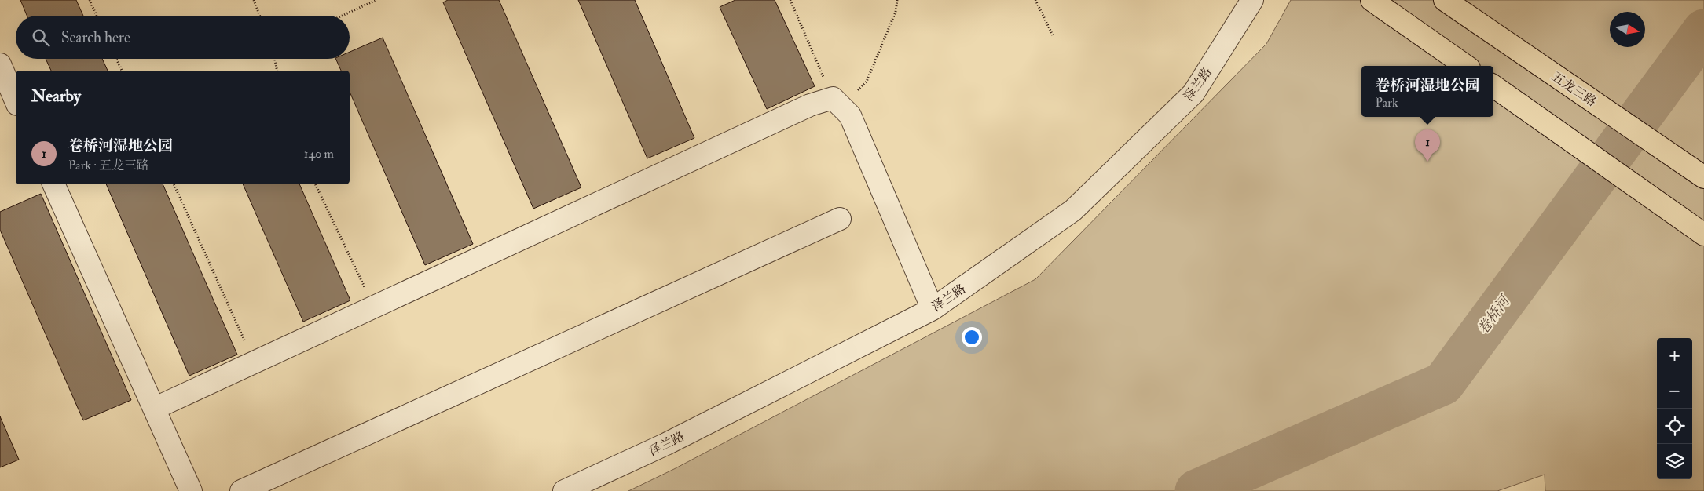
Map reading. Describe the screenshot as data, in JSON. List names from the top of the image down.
{
  "streets": {
    "main road": ["五龙三路"],
    "street": ["泽兰路"]
  },
  "water": ["卷桥河"],
  "north": "right",
  "page": {
    "search": "Search here",
    "popup": ["卷桥河湿地公园", "Park"],
    "heading": "Nearby",
    "list": [
      {
        "mark": "1",
        "name": "卷桥河湿地公园",
        "note": "Park · 五龙三路",
        "value": "140 m"
      }
    ],
    "pins": "1",
    "map_buttons": ["+", "−"]
  }
}
